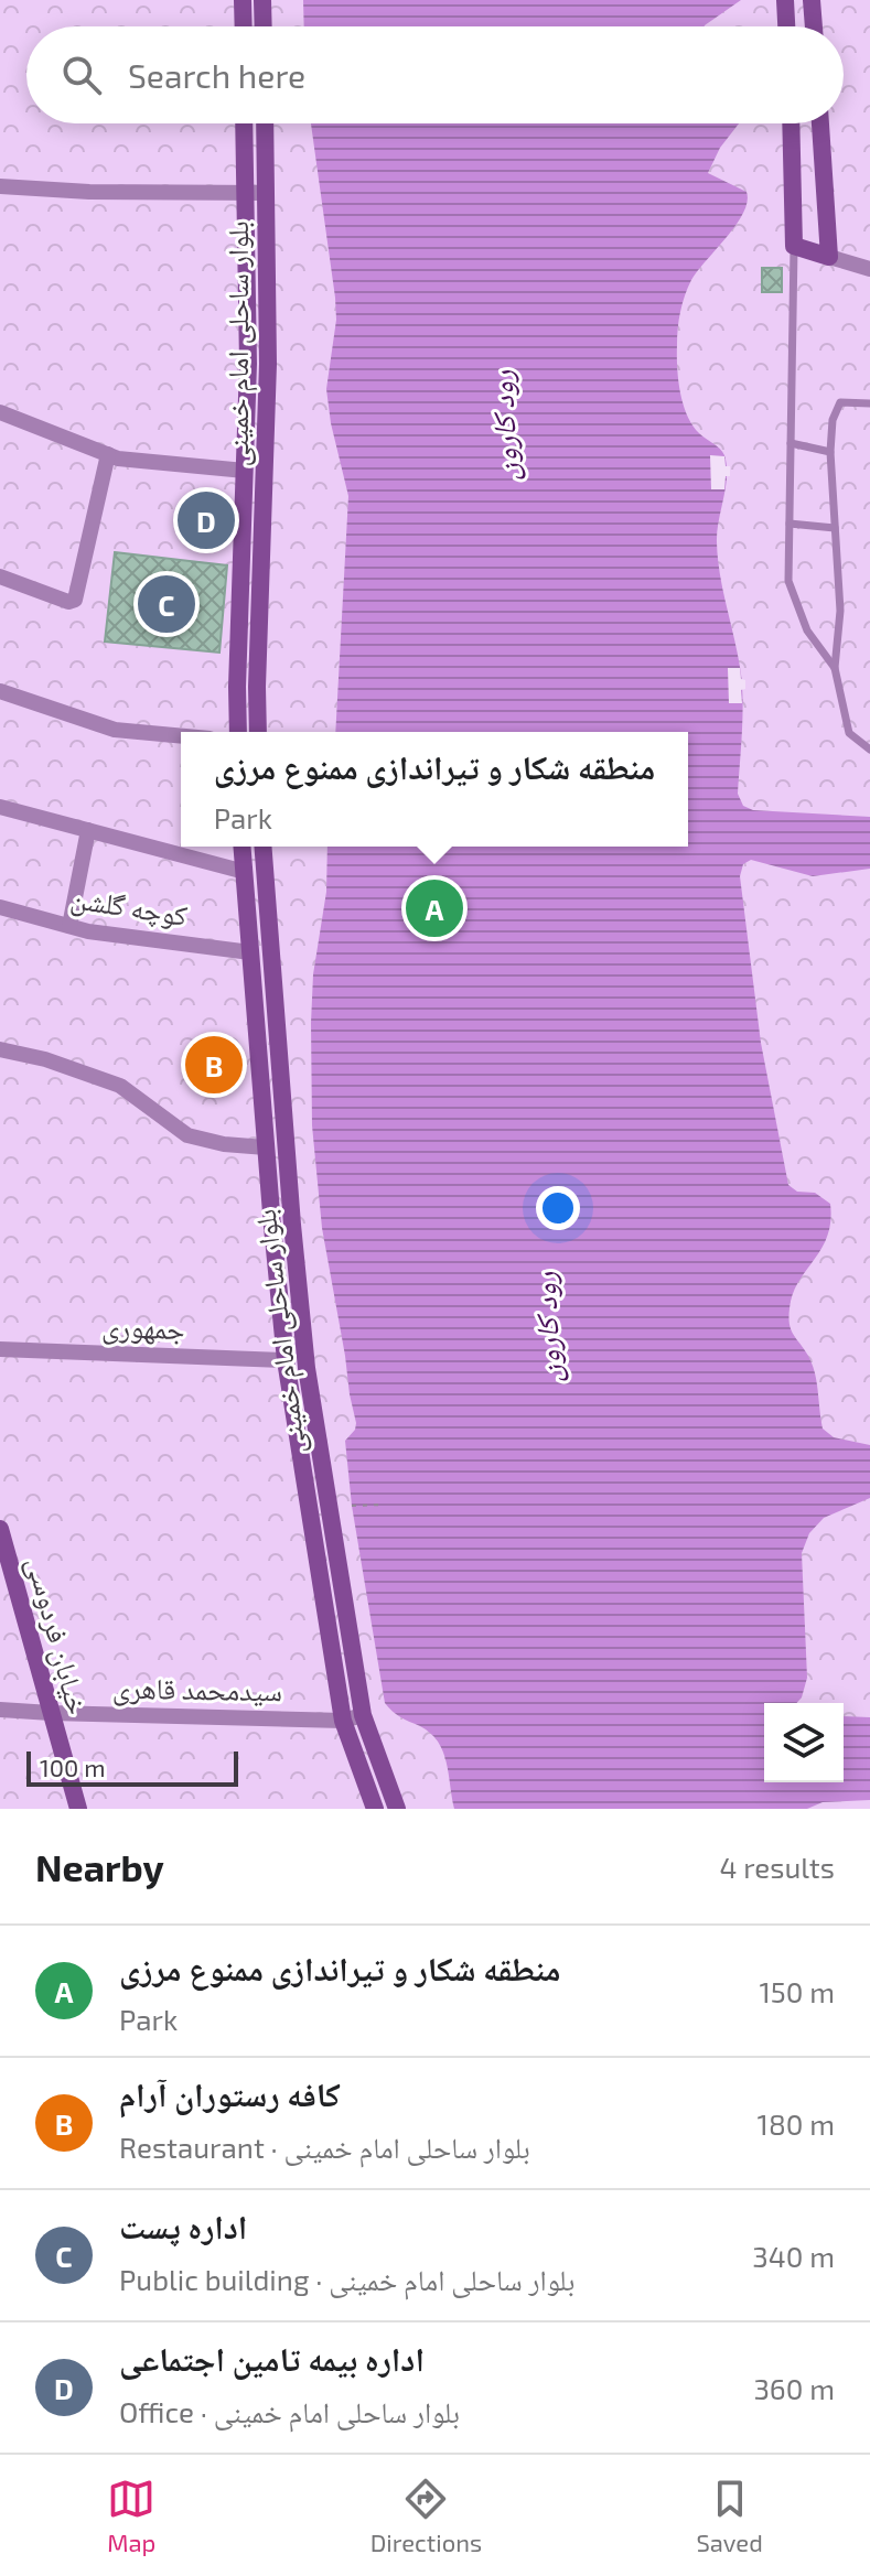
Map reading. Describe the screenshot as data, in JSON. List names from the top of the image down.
{
  "streets": {
    "main road": ["بلوار ساحلی امام خمینی", "خیابان فردوسی"],
    "street": ["کوچه گلشن", "جمهوری", "سیدمحمد قاهری"]
  },
  "crossings": [
    ["بلوار ساحلی امام خمینی", "کوچه گلشن"],
    ["بلوار ساحلی امام خمینی", "جمهوری"],
    ["بلوار ساحلی امام خمینی", "سیدمحمد قاهری"],
    ["خیابان فردوسی", "سیدمحمد قاهری"]
  ],
  "water": ["رود کارون"],
  "scale_bar": "100 m",
  "page": {
    "search": "Search here",
    "pins": [
      "D",
      "C",
      "A",
      "B"
    ],
    "popup": ["منطقه شکار و تیراندازی ممنوع مرزی", "Park"],
    "scale": "100 m",
    "heading": ["Nearby", "4 results"],
    "list": [
      {
        "mark": "A",
        "name": "منطقه شکار و تیراندازی ممنوع مرزی",
        "note": "Park",
        "value": "150 m"
      },
      {
        "mark": "B",
        "name": "کافه رستوران آرام",
        "note": "Restaurant · بلوار ساحلی امام خمینی",
        "value": "180 m"
      },
      {
        "mark": "C",
        "name": "اداره پست",
        "note": "Public building · بلوار ساحلی امام خمینی",
        "value": "340 m"
      },
      {
        "mark": "D",
        "name": "اداره بیمه تامین اجتماعی",
        "note": "Office · بلوار ساحلی امام خمینی",
        "value": "360 m"
      }
    ],
    "nav": ["Map", "Directions", "Saved"]
  }
}
